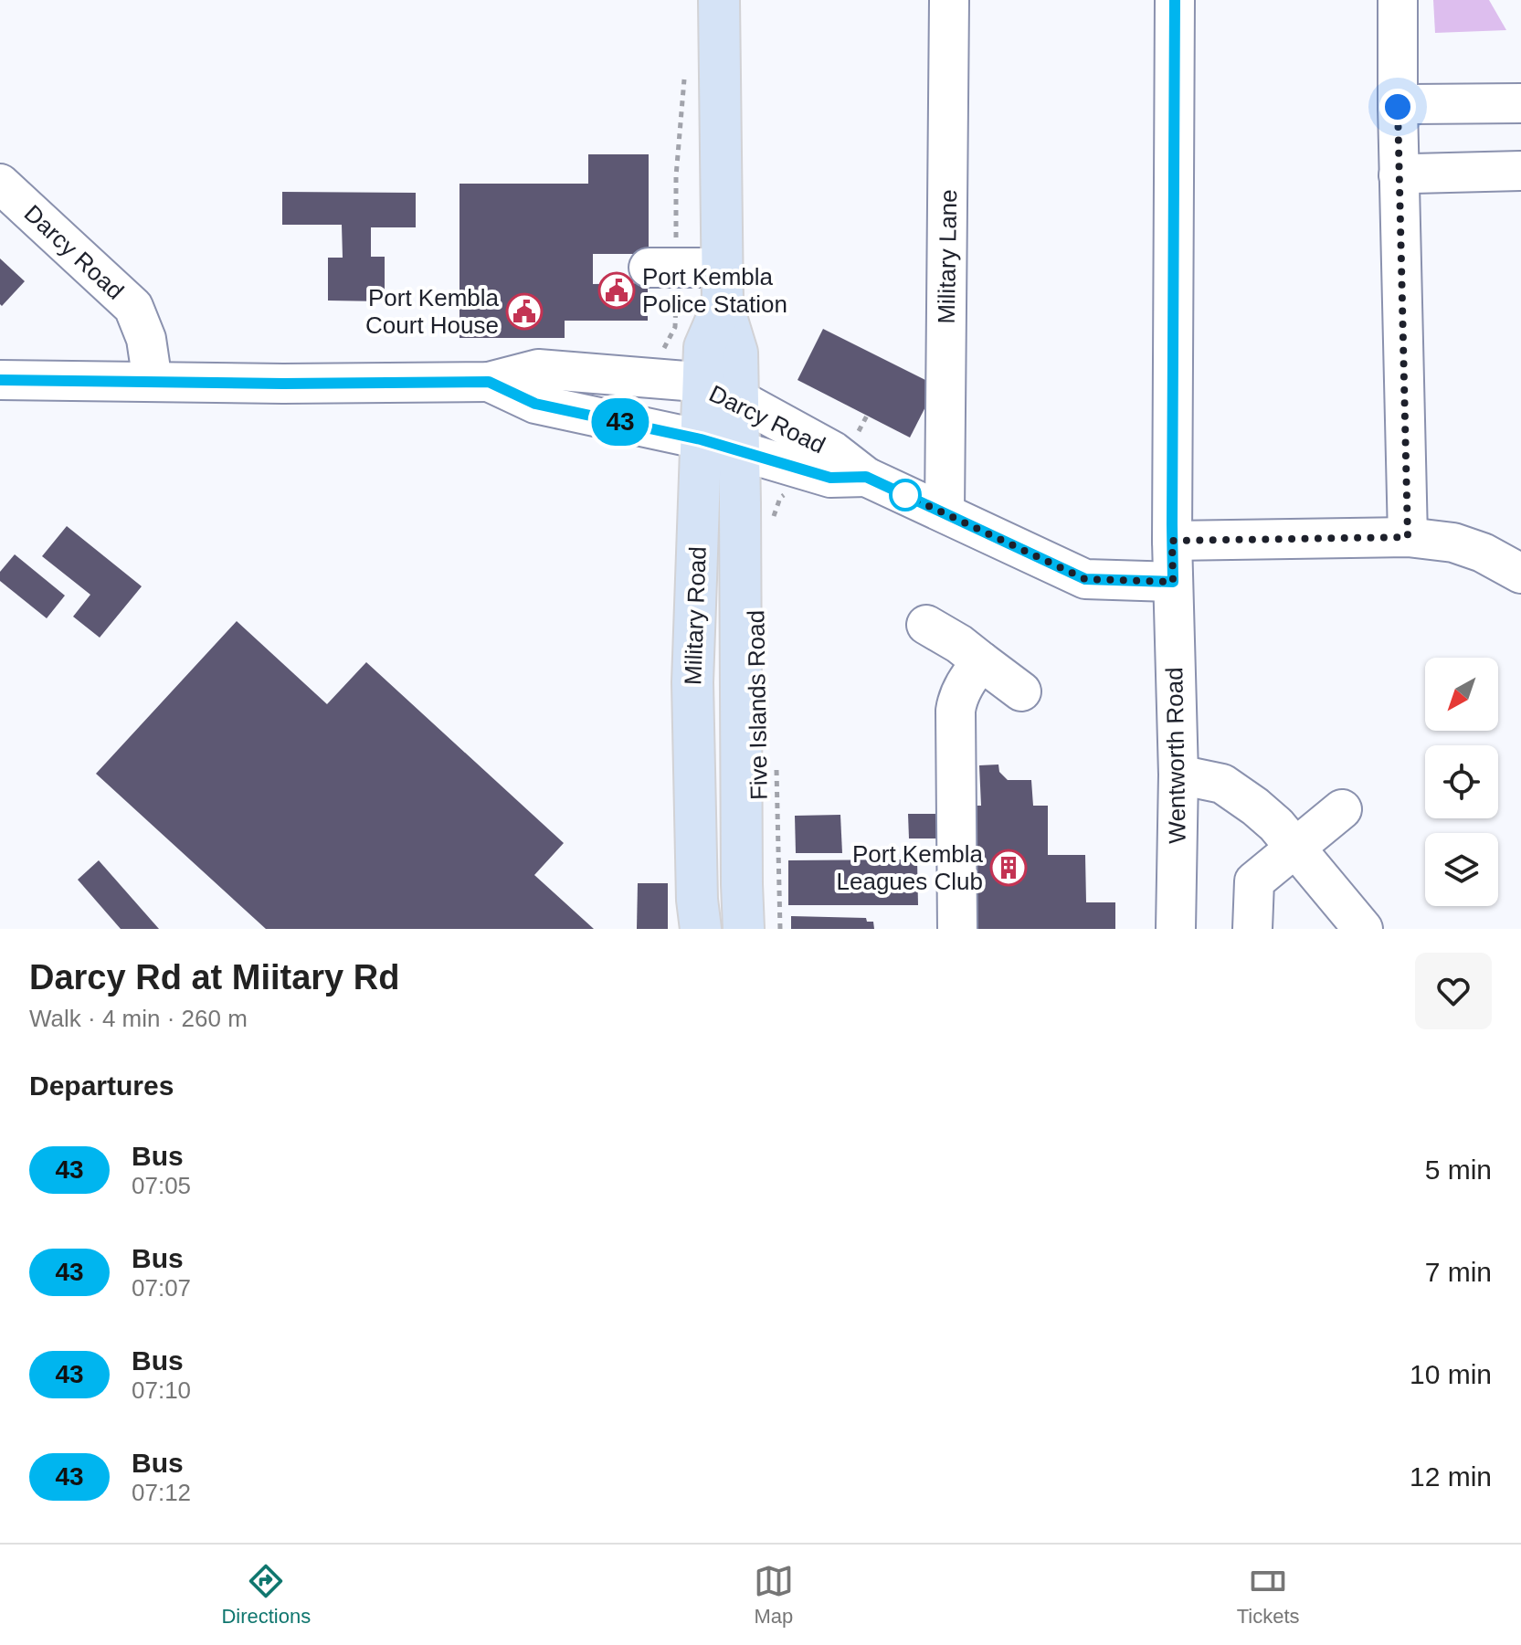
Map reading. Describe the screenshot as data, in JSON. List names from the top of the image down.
{
  "streets": {
    "main road": ["Military Road"],
    "street": ["Darcy Road", "Military Lane", "Wentworth Road"],
    "path": ["Five Islands Road"]
  },
  "crossings": [
    ["Darcy Road", "Military Lane"],
    ["Darcy Road", "Military Road"],
    ["Darcy Road", "Wentworth Road"]
  ],
  "places": {
    "public building": ["Port Kembla Police Station", "Port Kembla Court House"],
    "building": ["Port Kembla Leagues Club"]
  },
  "lines": ["bus line 43"],
  "north": "bottom left",
  "page": {
    "on_map": "43",
    "heading": [
      ["Darcy Rd at Miitary Rd", "Walk · 4 min · 260 m"],
      "Departures"
    ],
    "list": [
      {
        "mark": "43",
        "name": "Bus",
        "note": "07:05",
        "value": "5 min"
      },
      {
        "mark": "43",
        "name": "Bus",
        "note": "07:07",
        "value": "7 min"
      },
      {
        "mark": "43",
        "name": "Bus",
        "note": "07:10",
        "value": "10 min"
      },
      {
        "mark": "43",
        "name": "Bus",
        "note": "07:12",
        "value": "12 min"
      }
    ],
    "tabs": ["Directions", "Map", "Tickets"]
  }
}
